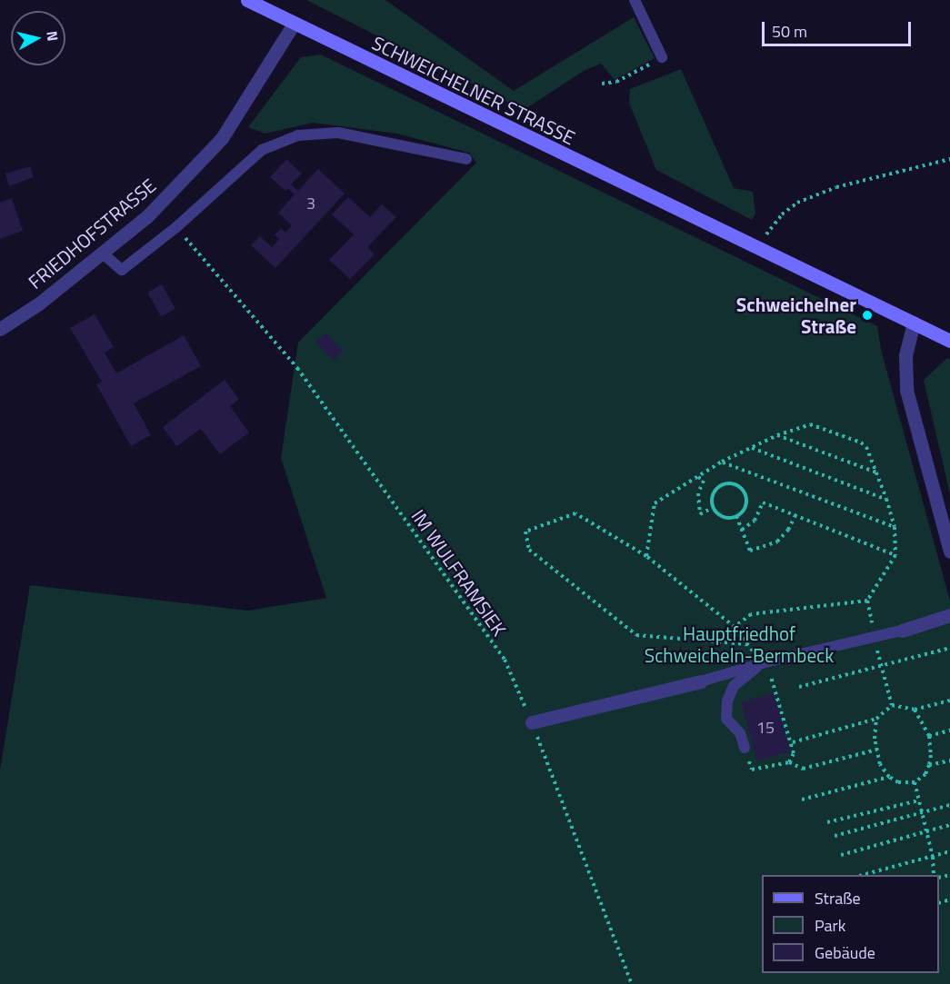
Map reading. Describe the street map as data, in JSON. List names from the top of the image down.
{
  "streets": {
    "street": ["SCHWEICHELNER STRASSE", "FRIEDHOFSTRASSE"],
    "path": ["IM WULFRAMSIEK"]
  },
  "crossings": [
    ["SCHWEICHELNER STRASSE", "FRIEDHOFSTRASSE"]
  ],
  "parks": ["Hauptfriedhof Schweicheln-Bermbeck"],
  "places": ["Schweichelner Straße"],
  "house_numbers": ["3", "15"],
  "legend": ["Straße", "Park", "Gebäude"],
  "scale_bar": "50 m",
  "north": "right"
}
